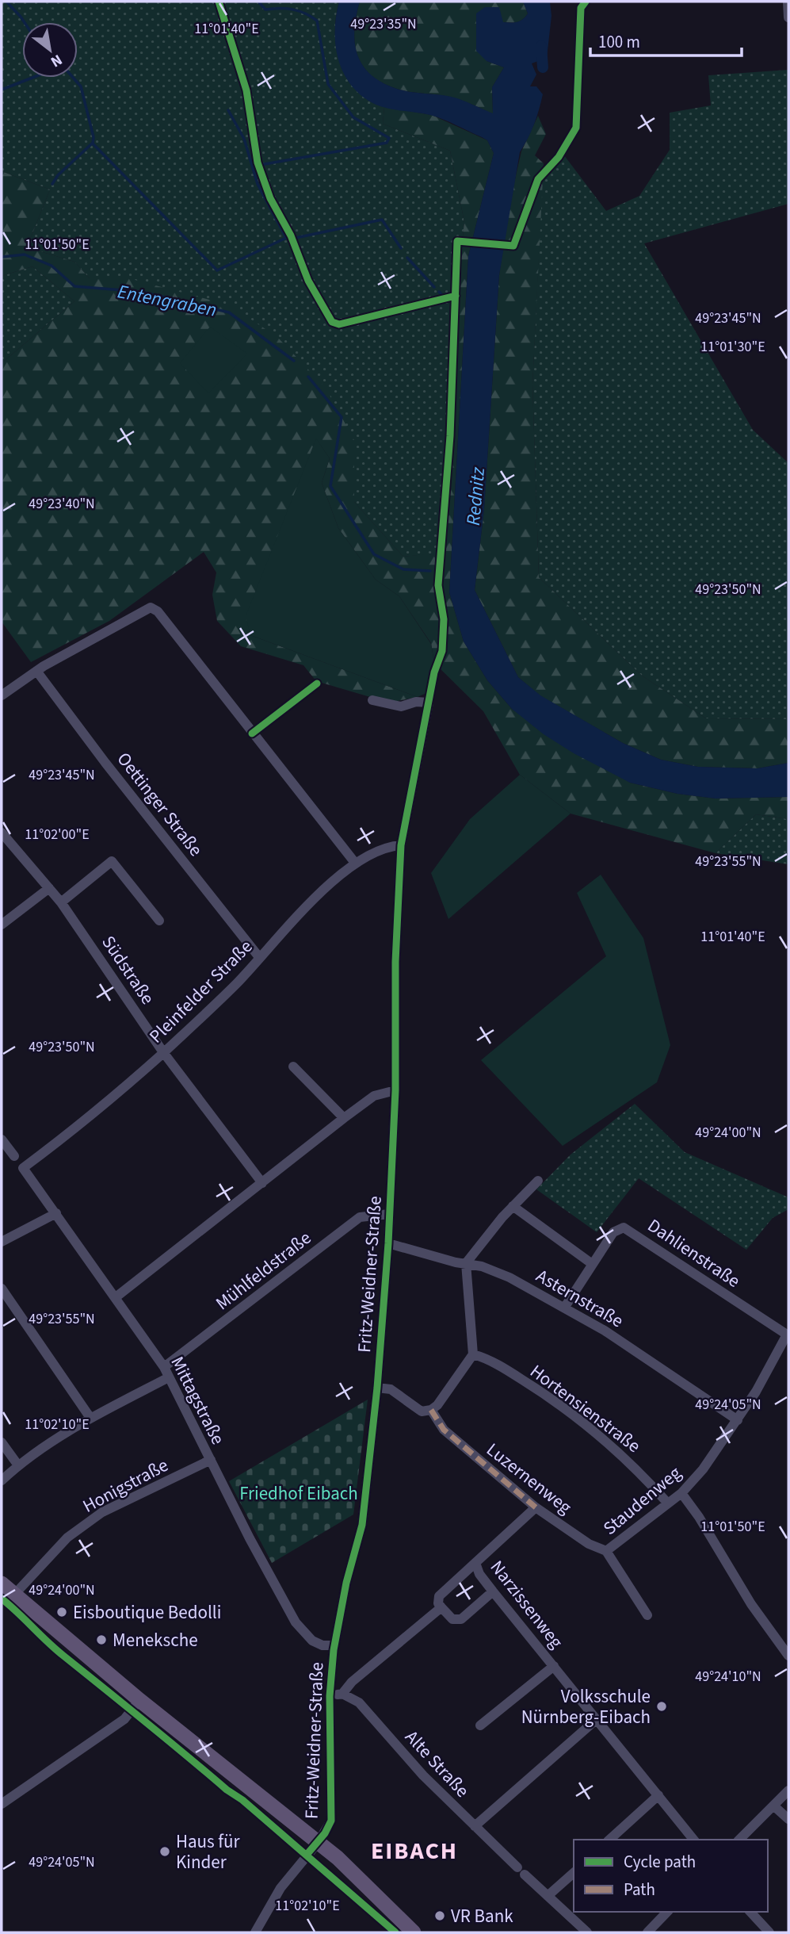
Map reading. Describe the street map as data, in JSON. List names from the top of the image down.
{
  "streets": {
    "street": [
      "Oettinger Straße",
      "Südstraße",
      "Pleinfelder Straße",
      "Dahlienstraße",
      "Mühlfeldstraße",
      "Fritz-Weidner-Straße",
      "Asternstraße",
      "Mittagstraße",
      "Hortensienstraße",
      "Luzernenweg",
      "Honigstraße",
      "Staudenweg",
      "Narzissenweg",
      "Alte Straße"
    ]
  },
  "crossings": [
    ["Oettinger Straße", "Pleinfelder Straße"],
    ["Südstraße", "Pleinfelder Straße"],
    ["Pleinfelder Straße", "Fritz-Weidner-Straße"],
    ["Pleinfelder Straße", "Mittagstraße"],
    ["Dahlienstraße", "Asternstraße"],
    ["Dahlienstraße", "Staudenweg"],
    ["Mühlfeldstraße", "Fritz-Weidner-Straße"],
    ["Mühlfeldstraße", "Mittagstraße"],
    ["Fritz-Weidner-Straße", "Asternstraße"],
    ["Fritz-Weidner-Straße", "Mittagstraße"],
    ["Asternstraße", "Staudenweg"],
    ["Mittagstraße", "Honigstraße"],
    ["Hortensienstraße", "Staudenweg"],
    ["Luzernenweg", "Staudenweg"]
  ],
  "districts": ["EIBACH"],
  "water": ["Entengraben", "Rednitz"],
  "parks": ["Friedhof Eibach"],
  "places": [
    "Eisboutique Bedolli",
    "Meneksche",
    "Volksschule Nürnberg-Eibach",
    "Haus für Kinder",
    "VR Bank"
  ],
  "legend": ["Cycle path", "Path"],
  "scale_bar": "100 m",
  "north": "bottom right",
  "coordinates": [
    "49°23'35\"N",
    "11°01'40\"E",
    "11°01'50\"E",
    "49°23'45\"N",
    "11°01'30\"E",
    "49°23'40\"N",
    "49°23'50\"N",
    "11°02'00\"E",
    "49°23'55\"N",
    "49°24'00\"N",
    "49°24'05\"N",
    "11°02'10\"E",
    "49°24'10\"N"
  ]
}
